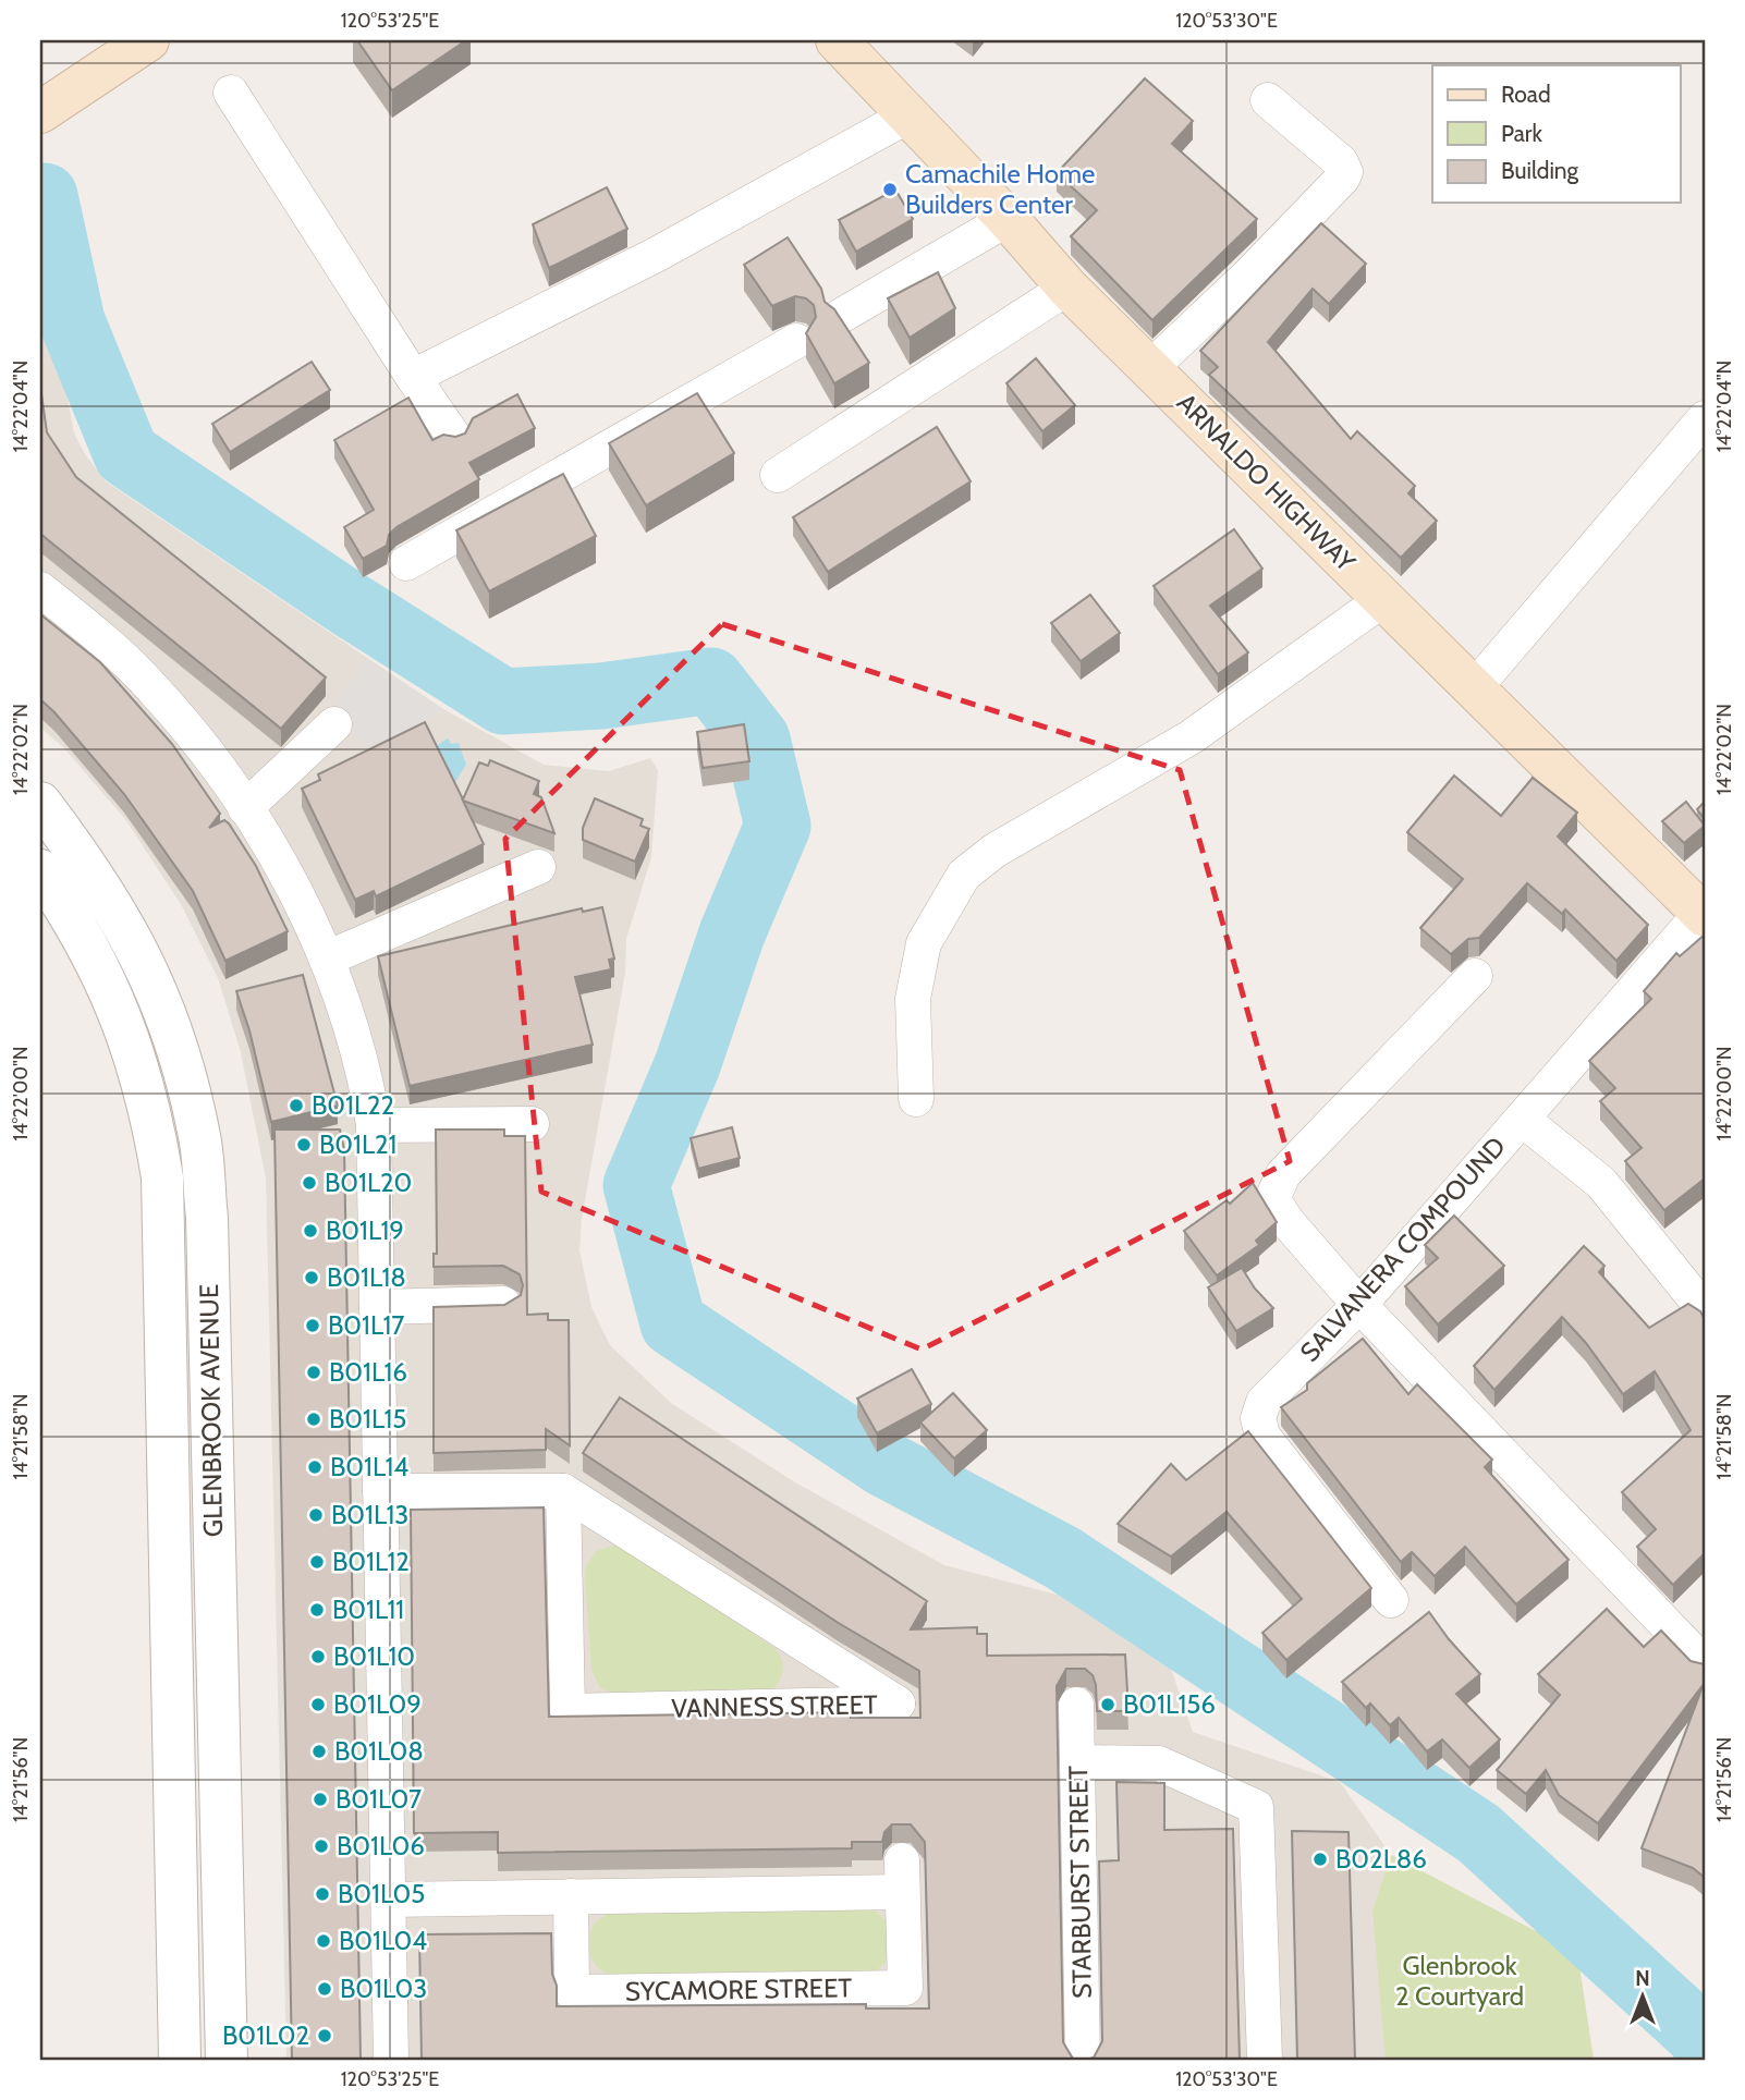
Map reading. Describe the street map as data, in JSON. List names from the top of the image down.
{
  "streets": {
    "main road": ["ARNALDO HIGHWAY"],
    "street": [
      "SALVANERA COMPOUND",
      "GLENBROOK AVENUE",
      "VANNESS STREET",
      "STARBURST STREET",
      "SYCAMORE STREET"
    ]
  },
  "crossings": [
    ["ARNALDO HIGHWAY", "SALVANERA COMPOUND"]
  ],
  "parks": ["Glenbrook 2 Courtyard"],
  "places": [
    "Camachile Home Builders Center",
    "B01L22",
    "B01L21",
    "B01L20",
    "B01L19",
    "B01L18",
    "B01L17",
    "B01L16",
    "B01L15",
    "B01L14",
    "B01L13",
    "B01L12",
    "B01L11",
    "B01L10",
    "B01L09",
    "B01L156",
    "B01L08",
    "B01L07",
    "B01L06",
    "B02L86",
    "B01L05",
    "B01L04",
    "B01L03",
    "B01L02"
  ],
  "legend": ["Road", "Park", "Building"],
  "north": "top",
  "coordinates": [
    "120°53'25\"E",
    "120°53'30\"E",
    "14°22'04\"N",
    "14°22'02\"N",
    "14°22'00\"N",
    "14°21'58\"N",
    "14°21'56\"N"
  ]
}
